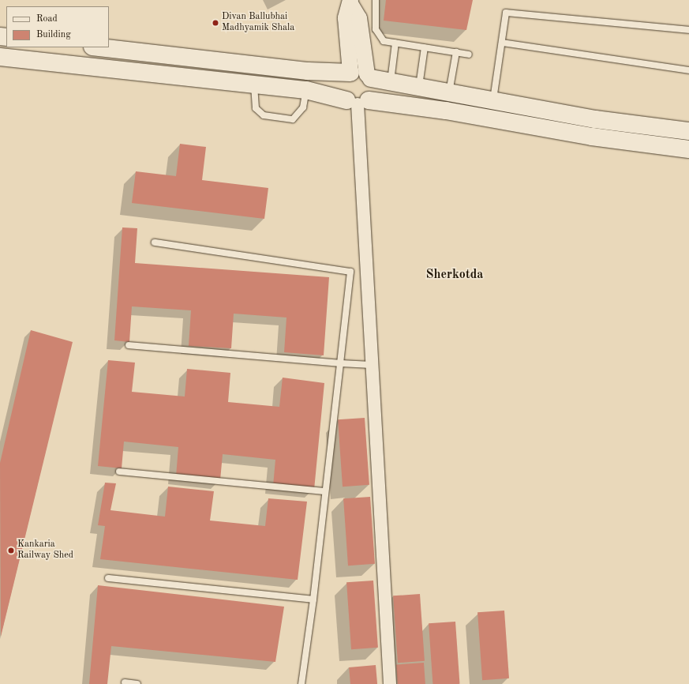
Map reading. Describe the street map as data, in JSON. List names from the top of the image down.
{
  "districts": ["Sherkotda"],
  "places": ["Divan Ballubhai Madhyamik Shala", "Kankaria Railway Shed"],
  "legend": ["Road", "Building"]
}
